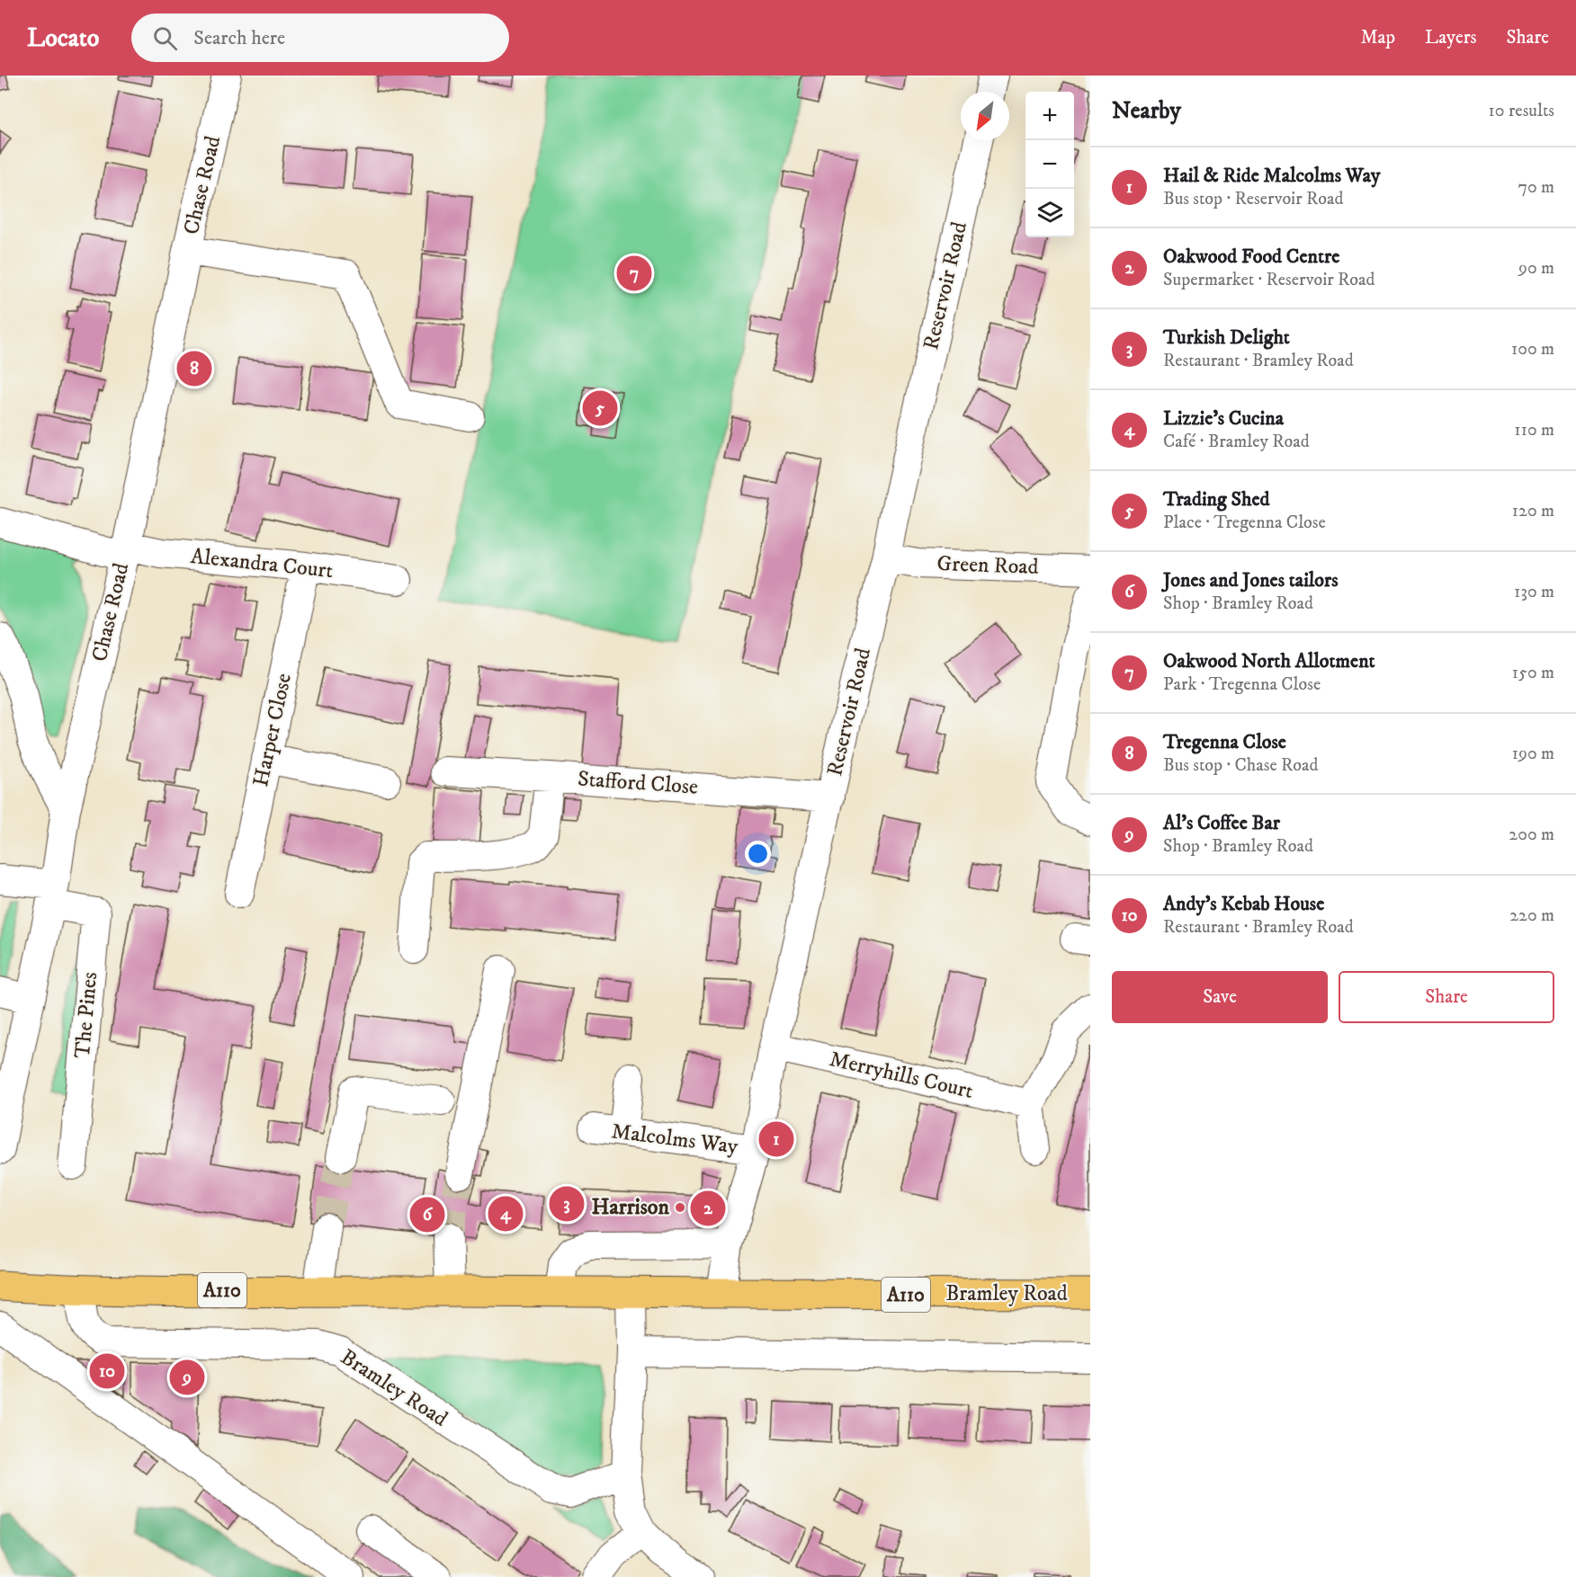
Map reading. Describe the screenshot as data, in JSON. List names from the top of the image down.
{
  "streets": {
    "main road": ["A110", "Bramley Road"],
    "street": [
      "Chase Road",
      "Reservoir Road",
      "Alexandra Court",
      "Green Road",
      "Harper Close",
      "Stafford Close",
      "The Pines",
      "Merryhills Court",
      "Malcolms Way"
    ]
  },
  "crossings": [
    ["Chase Road", "Alexandra Court"],
    ["Chase Road", "The Pines"],
    ["Reservoir Road", "Green Road"],
    ["Reservoir Road", "Stafford Close"],
    ["Reservoir Road", "Merryhills Court"],
    ["Reservoir Road", "Malcolms Way"],
    ["Reservoir Road", "Bramley Road"],
    ["Alexandra Court", "Harper Close"]
  ],
  "places": ["Harrison"],
  "north": "bottom left",
  "page": {
    "header": "Locato",
    "search": "Search here",
    "nav": ["Map", "Layers", "Share"],
    "heading": ["Nearby", "10 results"],
    "map_buttons": ["+", "−"],
    "list": [
      {
        "mark": "1",
        "name": "Hail & Ride Malcolms Way",
        "note": "Bus stop · Reservoir Road",
        "value": "70 m"
      },
      {
        "mark": "2",
        "name": "Oakwood Food Centre",
        "note": "Supermarket · Reservoir Road",
        "value": "90 m"
      },
      {
        "mark": "3",
        "name": "Turkish Delight",
        "note": "Restaurant · Bramley Road",
        "value": "100 m"
      },
      {
        "mark": "4",
        "name": "Lizzie's Cucina",
        "note": "Café · Bramley Road",
        "value": "110 m"
      },
      {
        "mark": "5",
        "name": "Trading Shed",
        "note": "Place · Tregenna Close",
        "value": "120 m"
      },
      {
        "mark": "6",
        "name": "Jones and Jones tailors",
        "note": "Shop · Bramley Road",
        "value": "130 m"
      },
      {
        "mark": "7",
        "name": "Oakwood North Allotment",
        "note": "Park · Tregenna Close",
        "value": "150 m"
      },
      {
        "mark": "8",
        "name": "Tregenna Close",
        "note": "Bus stop · Chase Road",
        "value": "190 m"
      },
      {
        "mark": "9",
        "name": "Al's Coffee Bar",
        "note": "Shop · Bramley Road",
        "value": "200 m"
      },
      {
        "mark": "10",
        "name": "Andy's Kebab House",
        "note": "Restaurant · Bramley Road",
        "value": "220 m"
      }
    ],
    "pins": [
      "7",
      "8",
      "5",
      "1",
      "3",
      "2",
      "4",
      "6",
      "10",
      "9"
    ],
    "buttons": ["Save", "Share"]
  }
}
